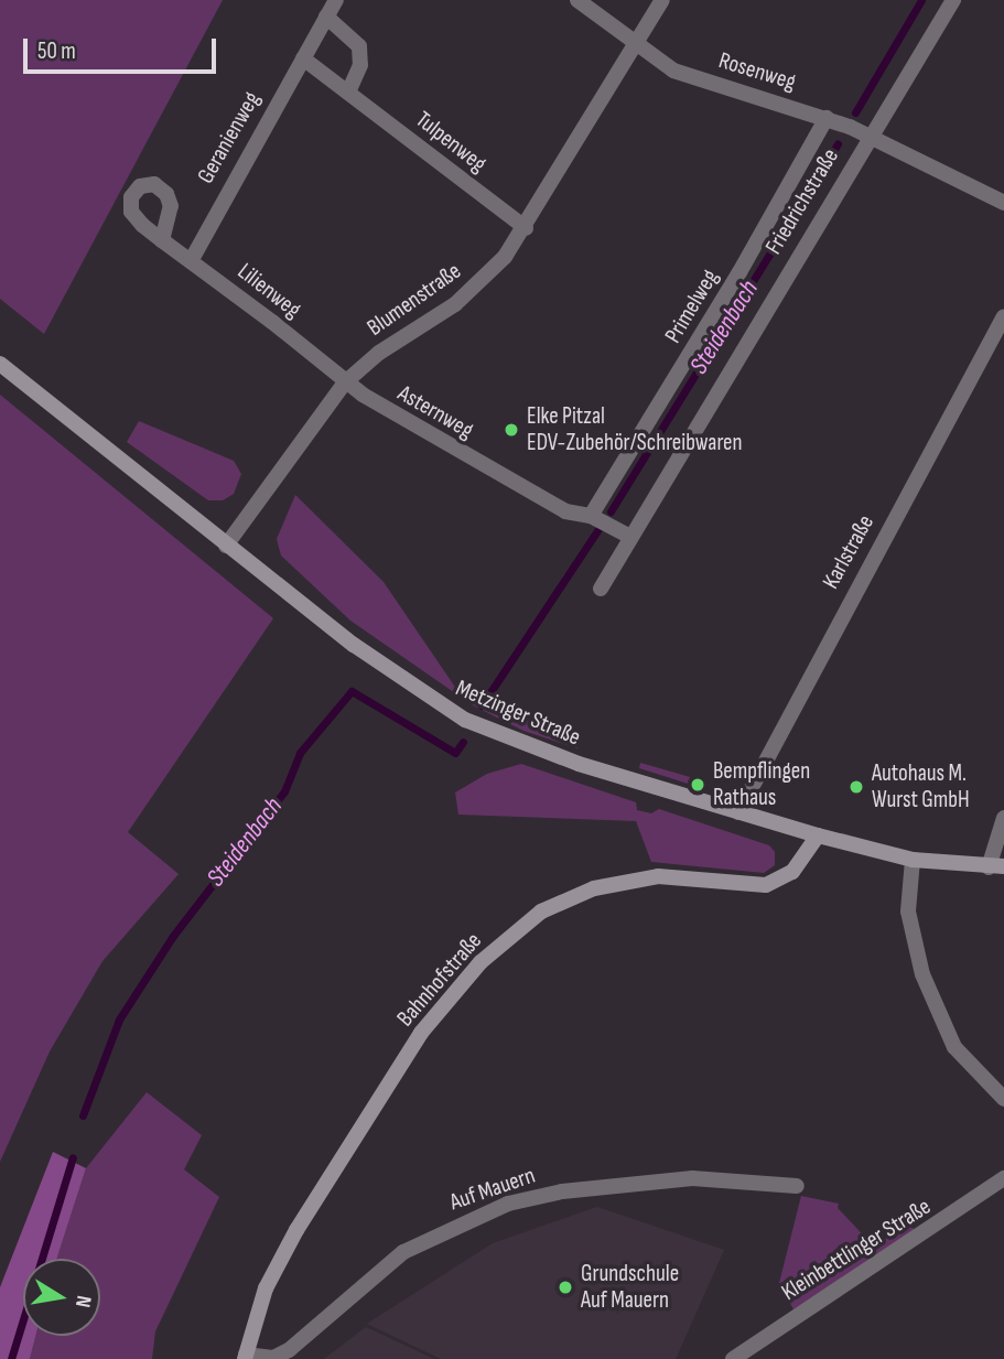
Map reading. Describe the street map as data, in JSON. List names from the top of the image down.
{
  "streets": {
    "street": [
      "Rosenweg",
      "Geranienweg",
      "Tulpenweg",
      "Friedrichstraße",
      "Lilienweg",
      "Blumenstraße",
      "Primelweg",
      "Asternweg",
      "Karlstraße",
      "Metzinger Straße",
      "Bahnhofstraße",
      "Auf Mauern",
      "Kleinbettlinger Straße"
    ]
  },
  "crossings": [
    ["Rosenweg", "Friedrichstraße"],
    ["Rosenweg", "Blumenstraße"],
    ["Rosenweg", "Primelweg"],
    ["Geranienweg", "Tulpenweg"],
    ["Geranienweg", "Lilienweg"],
    ["Tulpenweg", "Blumenstraße"],
    ["Friedrichstraße", "Asternweg"],
    ["Lilienweg", "Blumenstraße"],
    ["Lilienweg", "Asternweg"],
    ["Blumenstraße", "Asternweg"],
    ["Blumenstraße", "Metzinger Straße"],
    ["Primelweg", "Asternweg"],
    ["Karlstraße", "Metzinger Straße"],
    ["Metzinger Straße", "Bahnhofstraße"],
    ["Bahnhofstraße", "Auf Mauern"]
  ],
  "water": ["Steidenbach"],
  "places": [
    "Elke Pitzal EDV-Zubehör/Schreibwaren",
    "Bempflingen Rathaus",
    "Autohaus M. Wurst GmbH",
    "Grundschule Auf Mauern"
  ],
  "scale_bar": "50 m",
  "north": "right"
}
